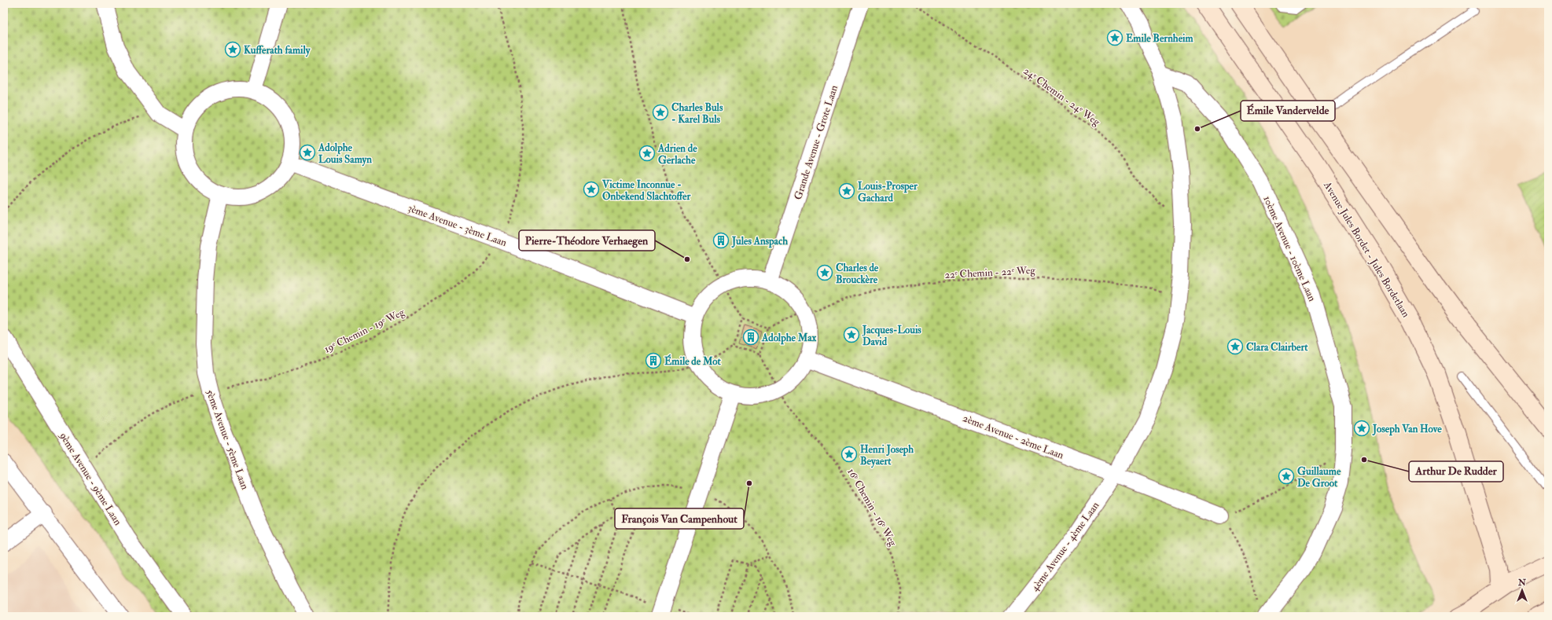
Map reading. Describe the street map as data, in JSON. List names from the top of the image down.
{
  "streets": {
    "main road": ["Avenue Jules Bordet - Jules Bordetlaan"],
    "street": [
      "Grande Avenue - Grote Laan",
      "3ème Avenue - 3ème Laan",
      "10ème Avenue - 10ème Laan",
      "2ème Avenue - 2ème Laan",
      "5ème Avenue - 5ème Laan",
      "9ème Avenue - 9ème Laan",
      "4ème Avenue - 4ème Laan"
    ],
    "path": [
      "24ᵉ Chemin - 24ᵉ Weg",
      "22ᵉ Chemin - 22ᵉ Weg",
      "19ᵉ Chemin - 19ᵉ Weg",
      "16ᵉ Chemin - 16ᵉ Weg"
    ]
  },
  "crossings": [
    ["24ᵉ Chemin - 24ᵉ Weg", "4ème Avenue - 4ème Laan"],
    ["3ème Avenue - 3ème Laan", "19ᵉ Chemin - 19ᵉ Weg"],
    ["3ème Avenue - 3ème Laan", "5ème Avenue - 5ème Laan"],
    ["10ème Avenue - 10ème Laan", "4ème Avenue - 4ème Laan"],
    ["22ᵉ Chemin - 22ᵉ Weg", "4ème Avenue - 4ème Laan"],
    ["19ᵉ Chemin - 19ᵉ Weg", "5ème Avenue - 5ème Laan"],
    ["19ᵉ Chemin - 19ᵉ Weg", "9ème Avenue - 9ème Laan"],
    ["2ème Avenue - 2ème Laan", "4ème Avenue - 4ème Laan"]
  ],
  "places": {
    "place": [
      "Emile Bernheim",
      "Kufferath family",
      "Charles Buls - Karel Buls",
      "Adolphe Louis Samyn",
      "Adrien de Gerlache",
      "Victime Inconnue - Onbekend Slachtoffer",
      "Louis-Prosper Gachard",
      "Charles de Brouckère",
      "Jacques-Louis David",
      "Clara Clairbert",
      "Joseph Van Hove",
      "Henri Joseph Beyaert",
      "Guillaume De Groot"
    ],
    "other": [
      "Émile Vandervelde",
      "Pierre-Théodore Verhaegen",
      "Arthur De Rudder",
      "François Van Campenhout"
    ],
    "building": ["Jules Anspach", "Adolphe Max", "Émile de Mot"]
  },
  "north": "top"
}
